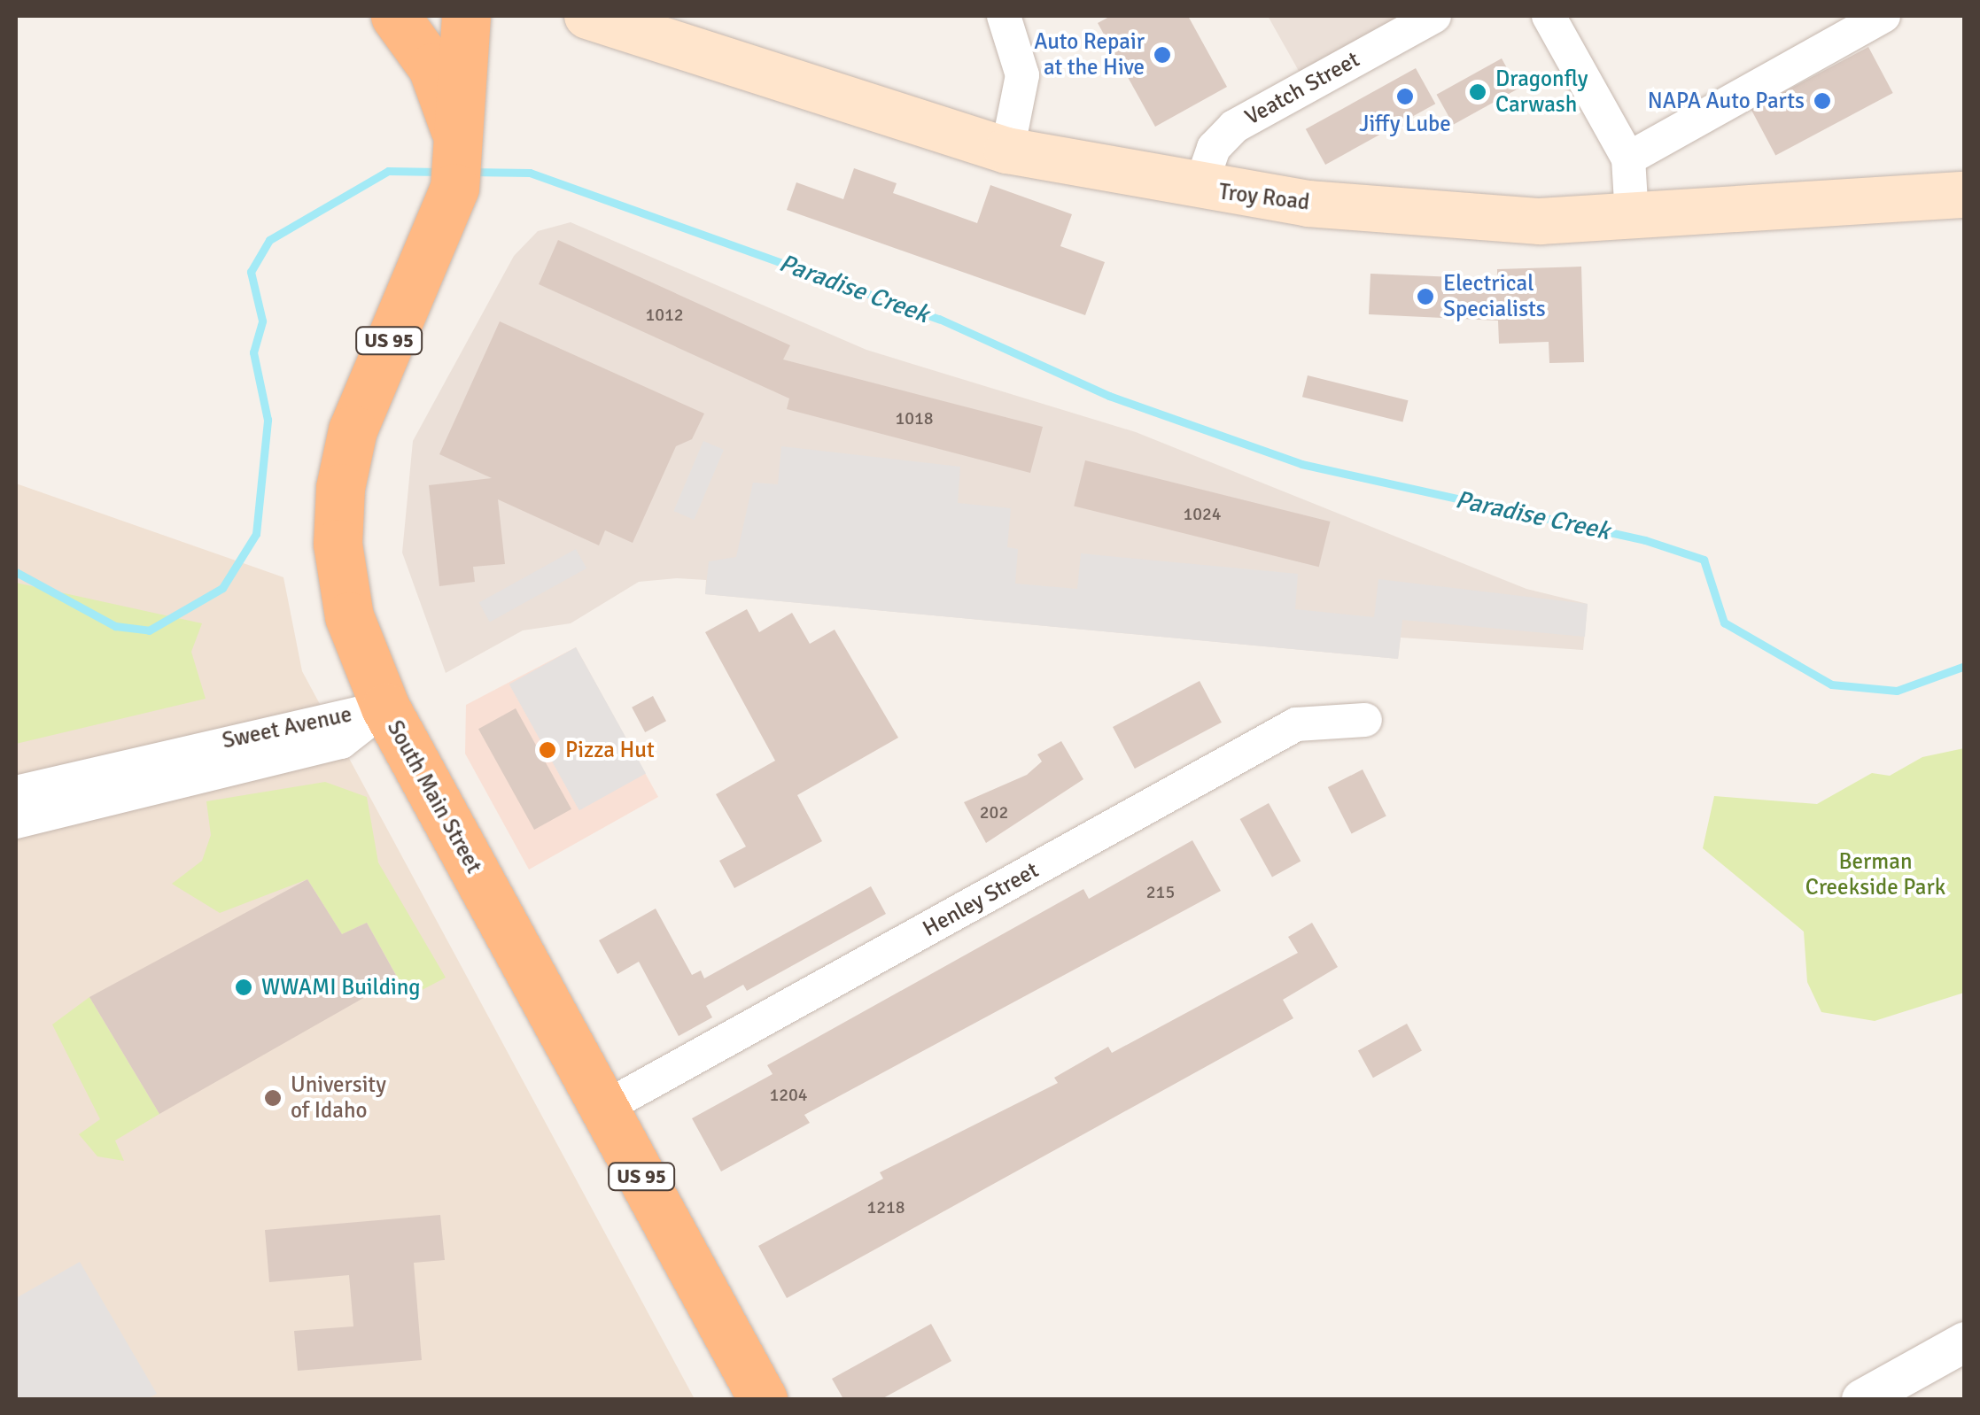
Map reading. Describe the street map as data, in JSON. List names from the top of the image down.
{
  "streets": {
    "highway": ["US 95", "South Main Street"],
    "main road": ["Troy Road"],
    "street": ["Veatch Street", "Sweet Avenue", "Henley Street"]
  },
  "crossings": [
    ["Veatch Street", "Troy Road"],
    ["Sweet Avenue", "South Main Street"],
    ["South Main Street", "Henley Street"]
  ],
  "water": ["Paradise Creek"],
  "parks": ["Berman Creekside Park"],
  "places": [
    "Auto Repair at the Hive",
    "Dragonfly Carwash",
    "Jiffy Lube",
    "NAPA Auto Parts",
    "Electrical Specialists",
    "Pizza Hut",
    "WWAMI Building",
    "University of Idaho"
  ],
  "house_numbers": [
    "1012",
    "1018",
    "1024",
    "202",
    "215",
    "1204",
    "1218"
  ]
}
